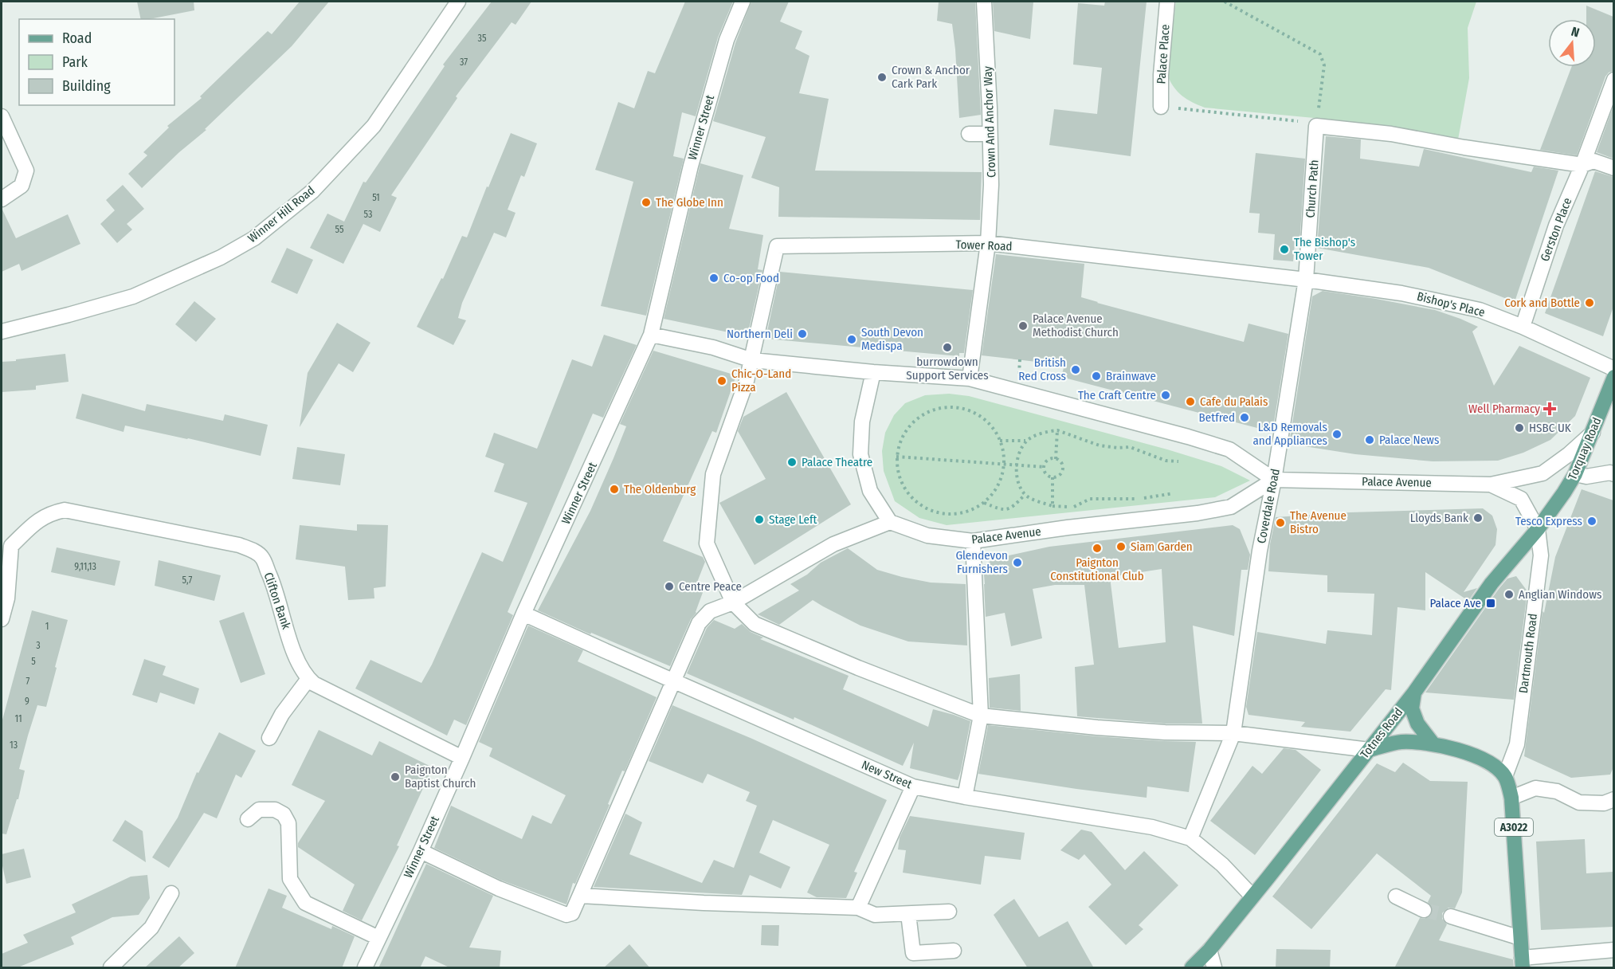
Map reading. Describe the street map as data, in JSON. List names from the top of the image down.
{
  "streets": {
    "main road": ["Torquay Road", "Totnes Road", "A3022"],
    "street": [
      "Palace Place",
      "Crown And Anchor Way",
      "Winner Street",
      "Church Path",
      "Winner Hill Road",
      "Gerston Place",
      "Tower Road",
      "Bishop's Place",
      "Palace Avenue",
      "Coverdale Road",
      "Clifton Bank",
      "Dartmouth Road",
      "New Street"
    ]
  },
  "crossings": [
    ["Crown And Anchor Way", "Tower Road"],
    ["Winner Street", "Clifton Bank"],
    ["Winner Street", "New Street"],
    ["Church Path", "Tower Road"],
    ["Church Path", "Bishop's Place"],
    ["Church Path", "Coverdale Road"],
    ["Gerston Place", "Bishop's Place"],
    ["Tower Road", "Bishop's Place"],
    ["Tower Road", "Coverdale Road"],
    ["Bishop's Place", "Coverdale Road"],
    ["Torquay Road", "Palace Avenue"],
    ["Torquay Road", "Totnes Road"],
    ["Palace Avenue", "Coverdale Road"],
    ["Palace Avenue", "Dartmouth Road"],
    ["Palace Avenue", "Totnes Road"],
    ["Coverdale Road", "New Street"],
    ["Dartmouth Road", "Totnes Road"],
    ["Dartmouth Road", "A3022"],
    ["Totnes Road", "New Street"]
  ],
  "places": {
    "other": [
      "Crown & Anchor Cark Park",
      "The Globe Inn",
      "The Bishop's Tower",
      "Co-op Food",
      "Cork and Bottle",
      "Palace Avenue Methodist Church",
      "Northern Deli",
      "South Devon Medispa",
      "burrowdown Support Services",
      "British Red Cross",
      "Brainwave",
      "Chic-O-Land Pizza",
      "The Craft Centre",
      "Cafe du Palais",
      "Betfred",
      "HSBC UK",
      "L&D Removals and Appliances",
      "Palace News",
      "Palace Theatre",
      "The Oldenburg",
      "Lloyds Bank",
      "Stage Left",
      "Tesco Express",
      "The Avenue Bistro",
      "Siam Garden",
      "Paignton Constitutional Club",
      "Glendevon Furnishers",
      "Centre Peace",
      "Anglian Windows",
      "Paignton Baptist Church"
    ],
    "health": ["Well Pharmacy"],
    "transit": ["Palace Ave"]
  },
  "house_numbers": [
    "35",
    "37",
    "51",
    "53",
    "55",
    "9,11,13",
    "5,7",
    "1",
    "3",
    "5",
    "7",
    "9",
    "11",
    "13"
  ],
  "legend": ["Road", "Park", "Building"],
  "north": "top"
}
